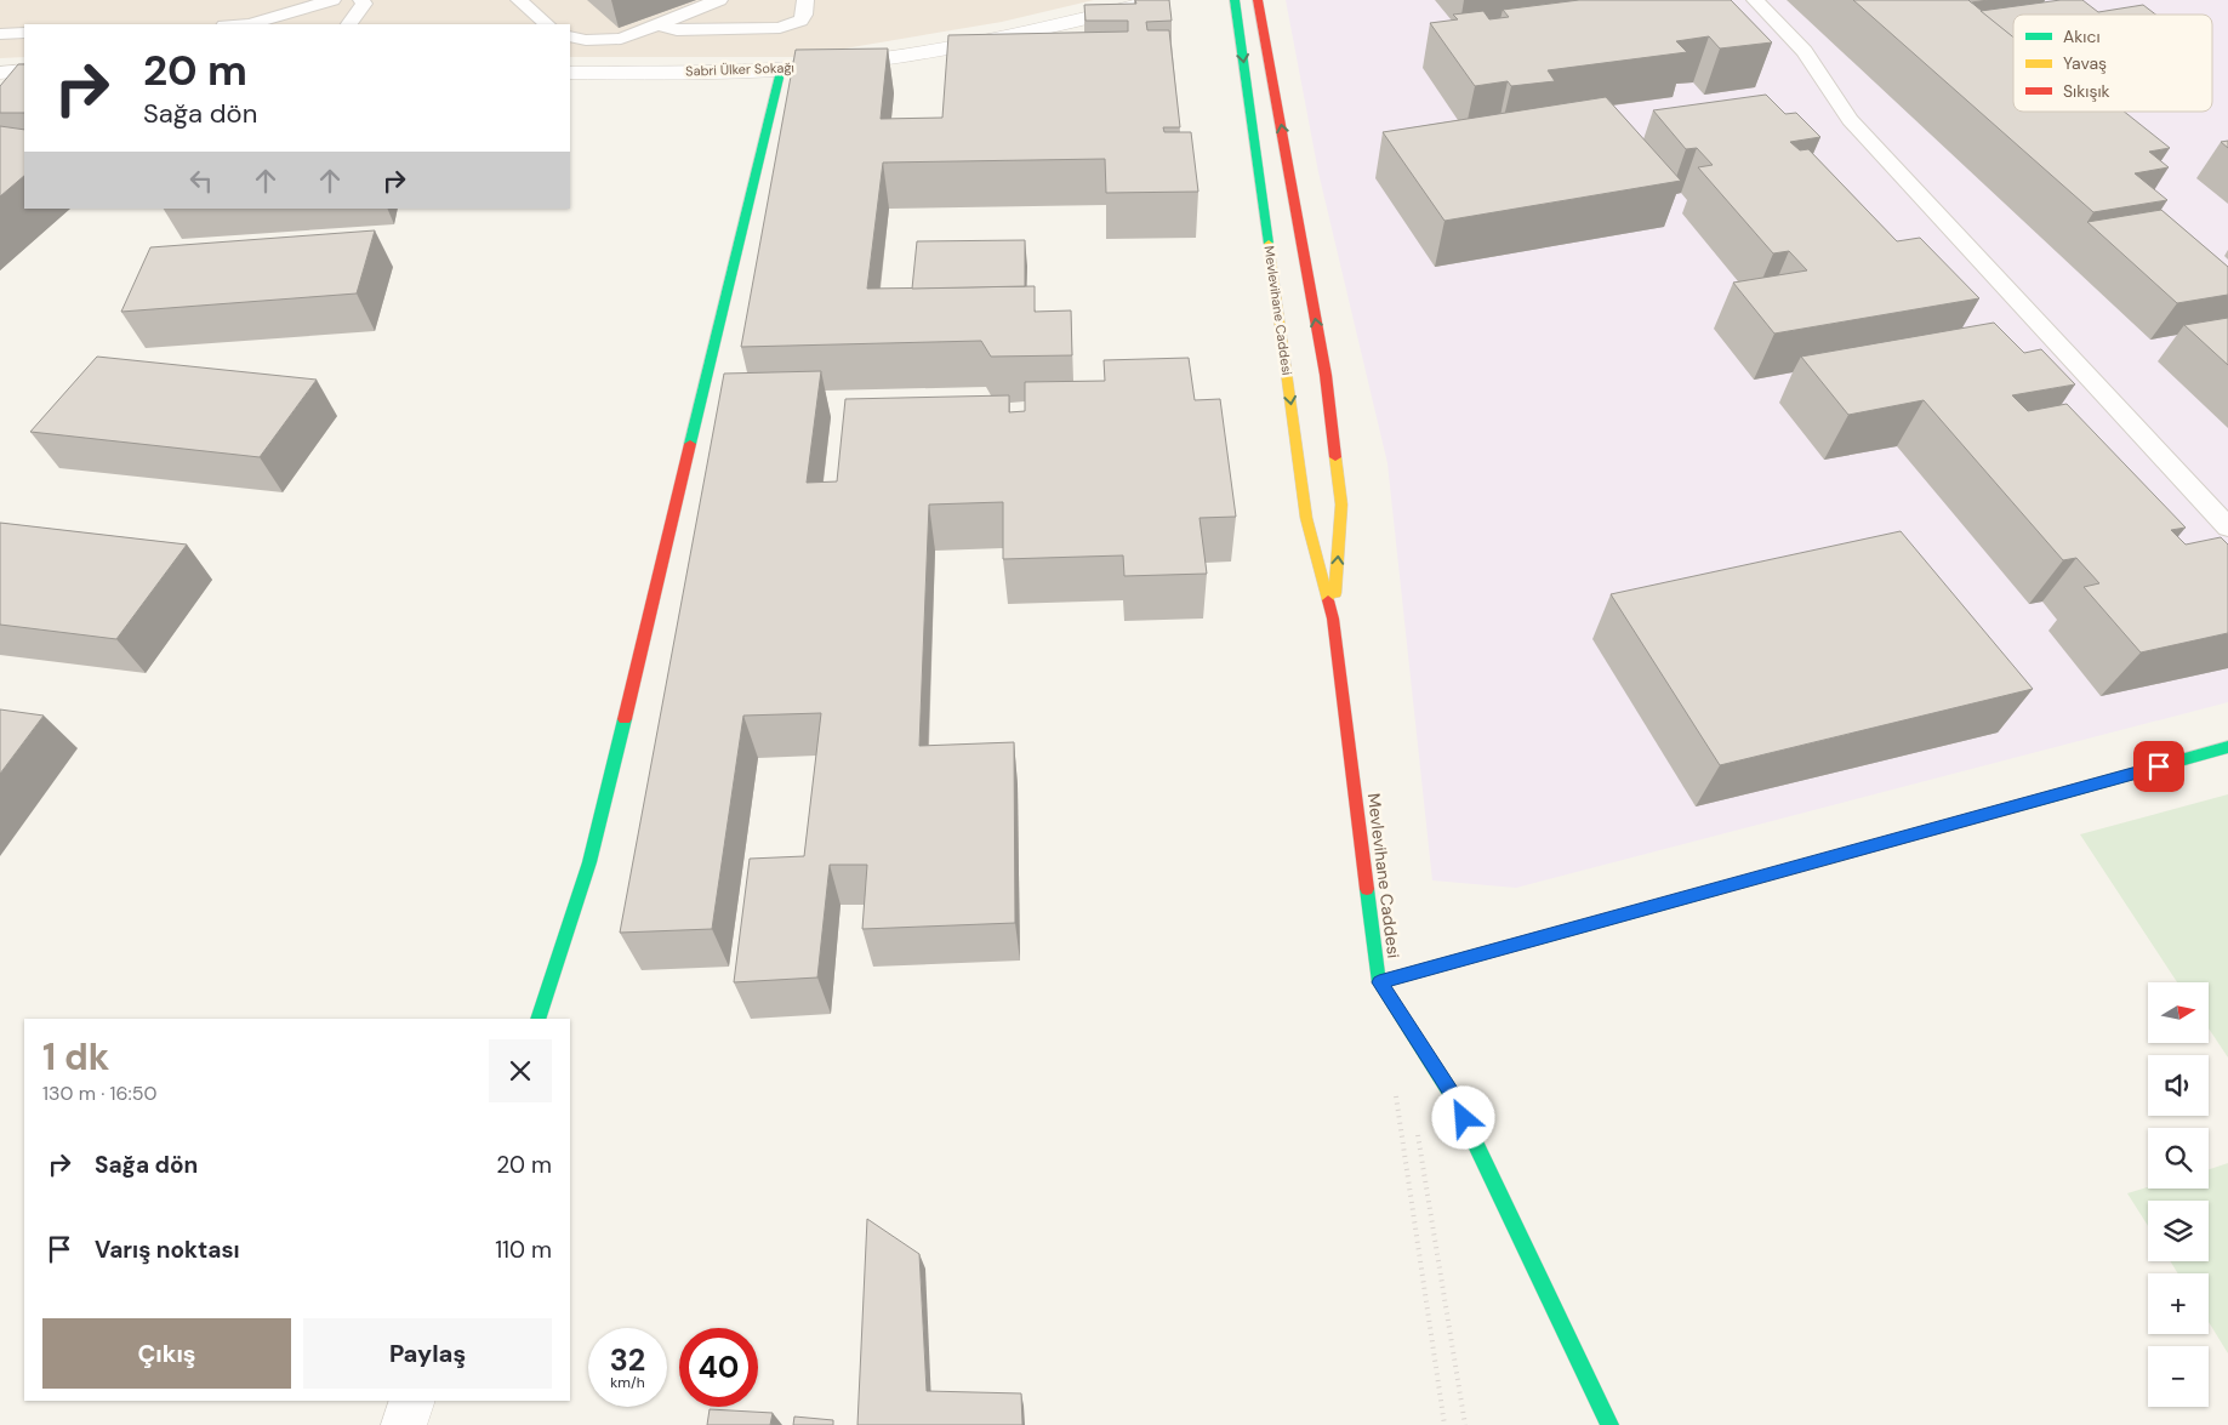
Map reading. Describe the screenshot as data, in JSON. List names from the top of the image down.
{
  "streets": {
    "street": ["Sabri Ülker Sokağı", "Mevlevihane Caddesi"]
  },
  "legend": ["Akıcı", "Yavaş", "Sıkışık"],
  "north": "right",
  "page": {
    "turn": ["20 m", "Sağa dön"],
    "map_buttons": ["+", "−"],
    "heading": ["1 dk", "130 m · 16:50"],
    "list": [
      {
        "name": "Sağa dön",
        "value": "20 m"
      },
      {
        "name": "Varış noktası",
        "value": "110 m"
      }
    ],
    "buttons": ["Çıkış", "Paylaş"],
    "speed": "32 km/h",
    "limit": "40"
  }
}
